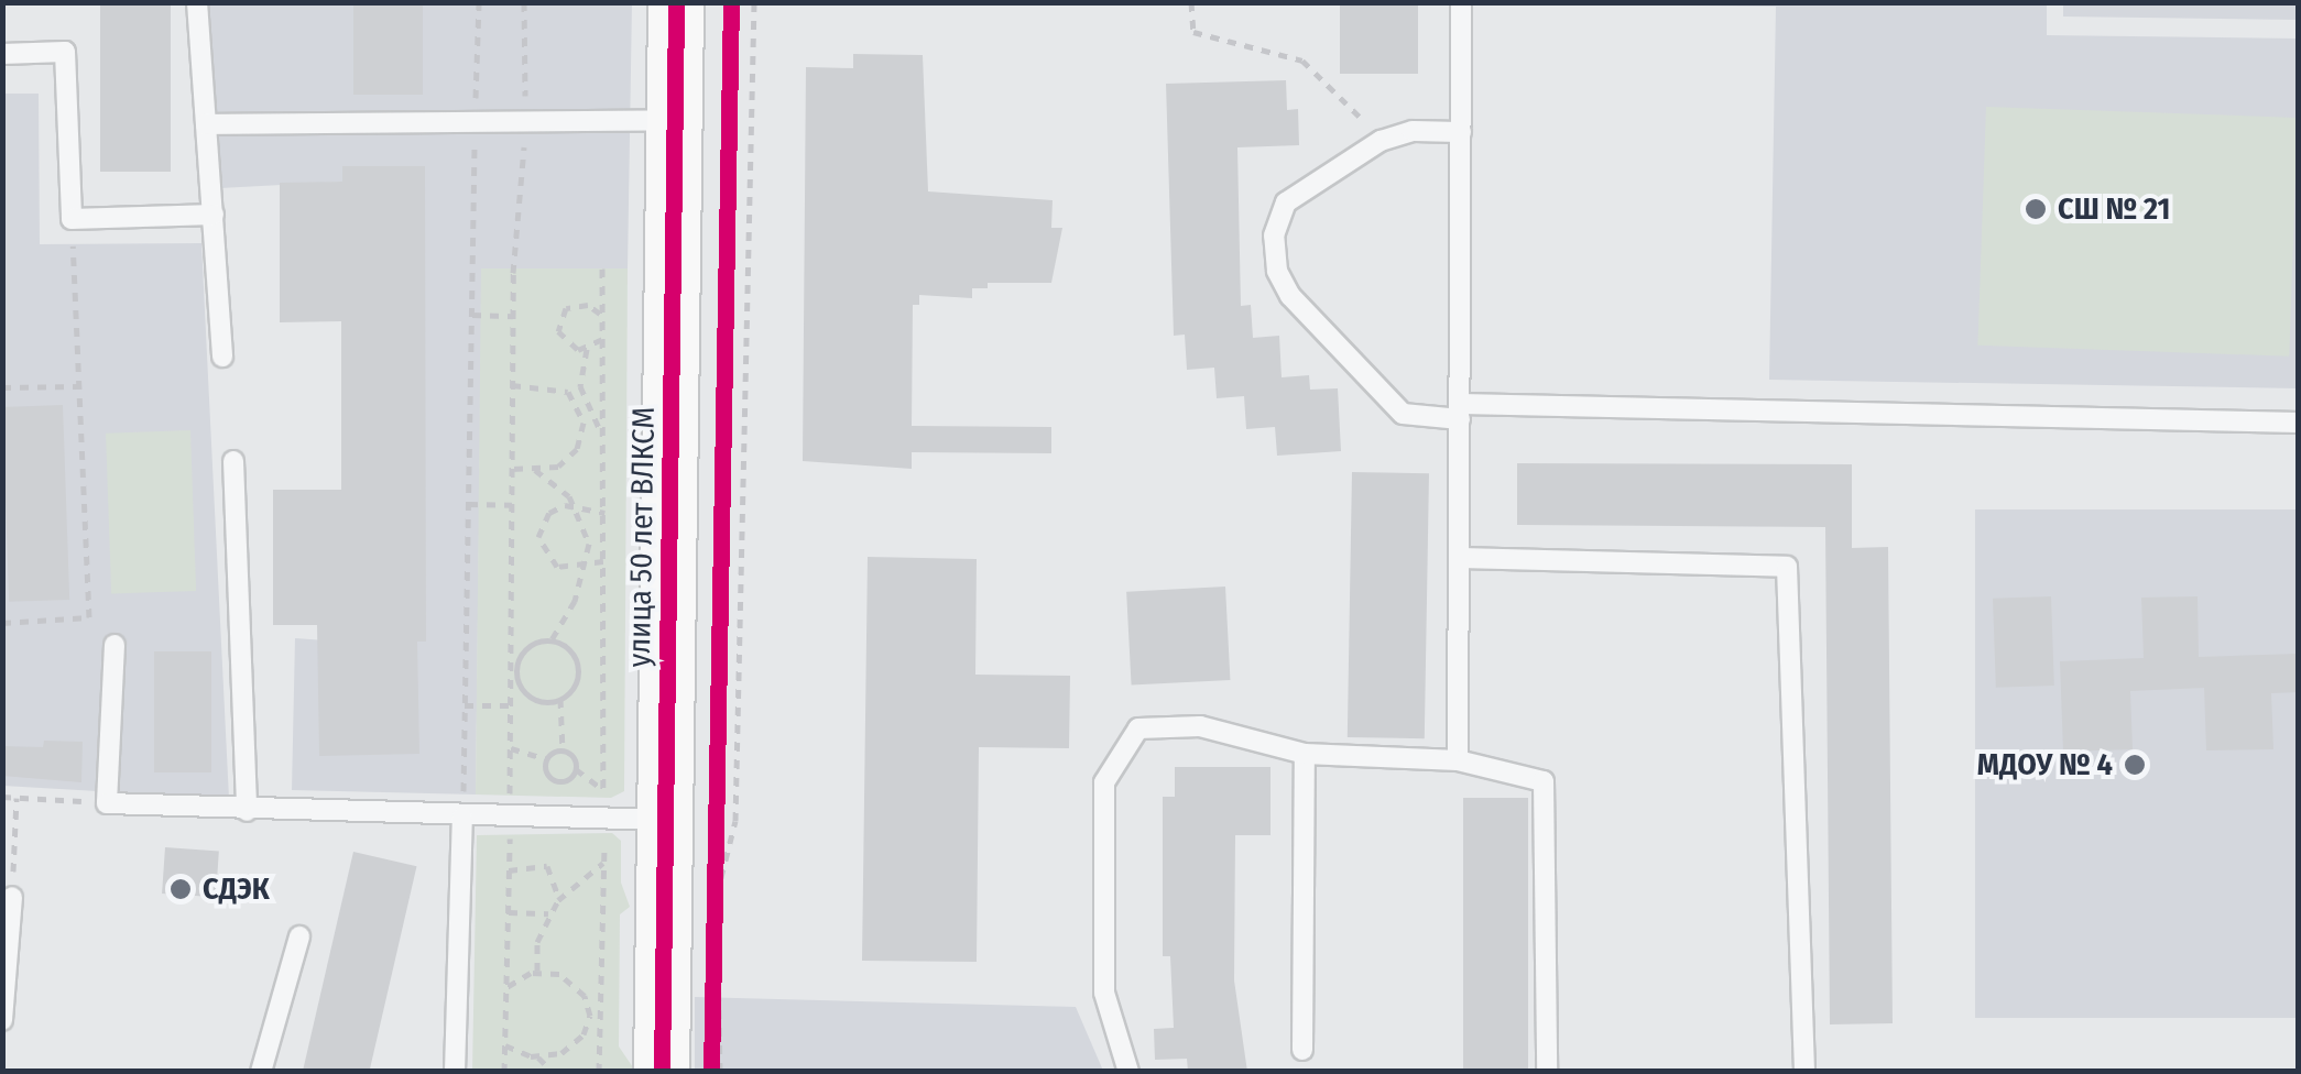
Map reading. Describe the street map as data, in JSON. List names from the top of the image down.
{
  "streets": {
    "street": ["улица 50 лет ВЛКСМ"]
  },
  "places": ["СШ № 21", "МДОУ № 4", "СДЭК"]
}
